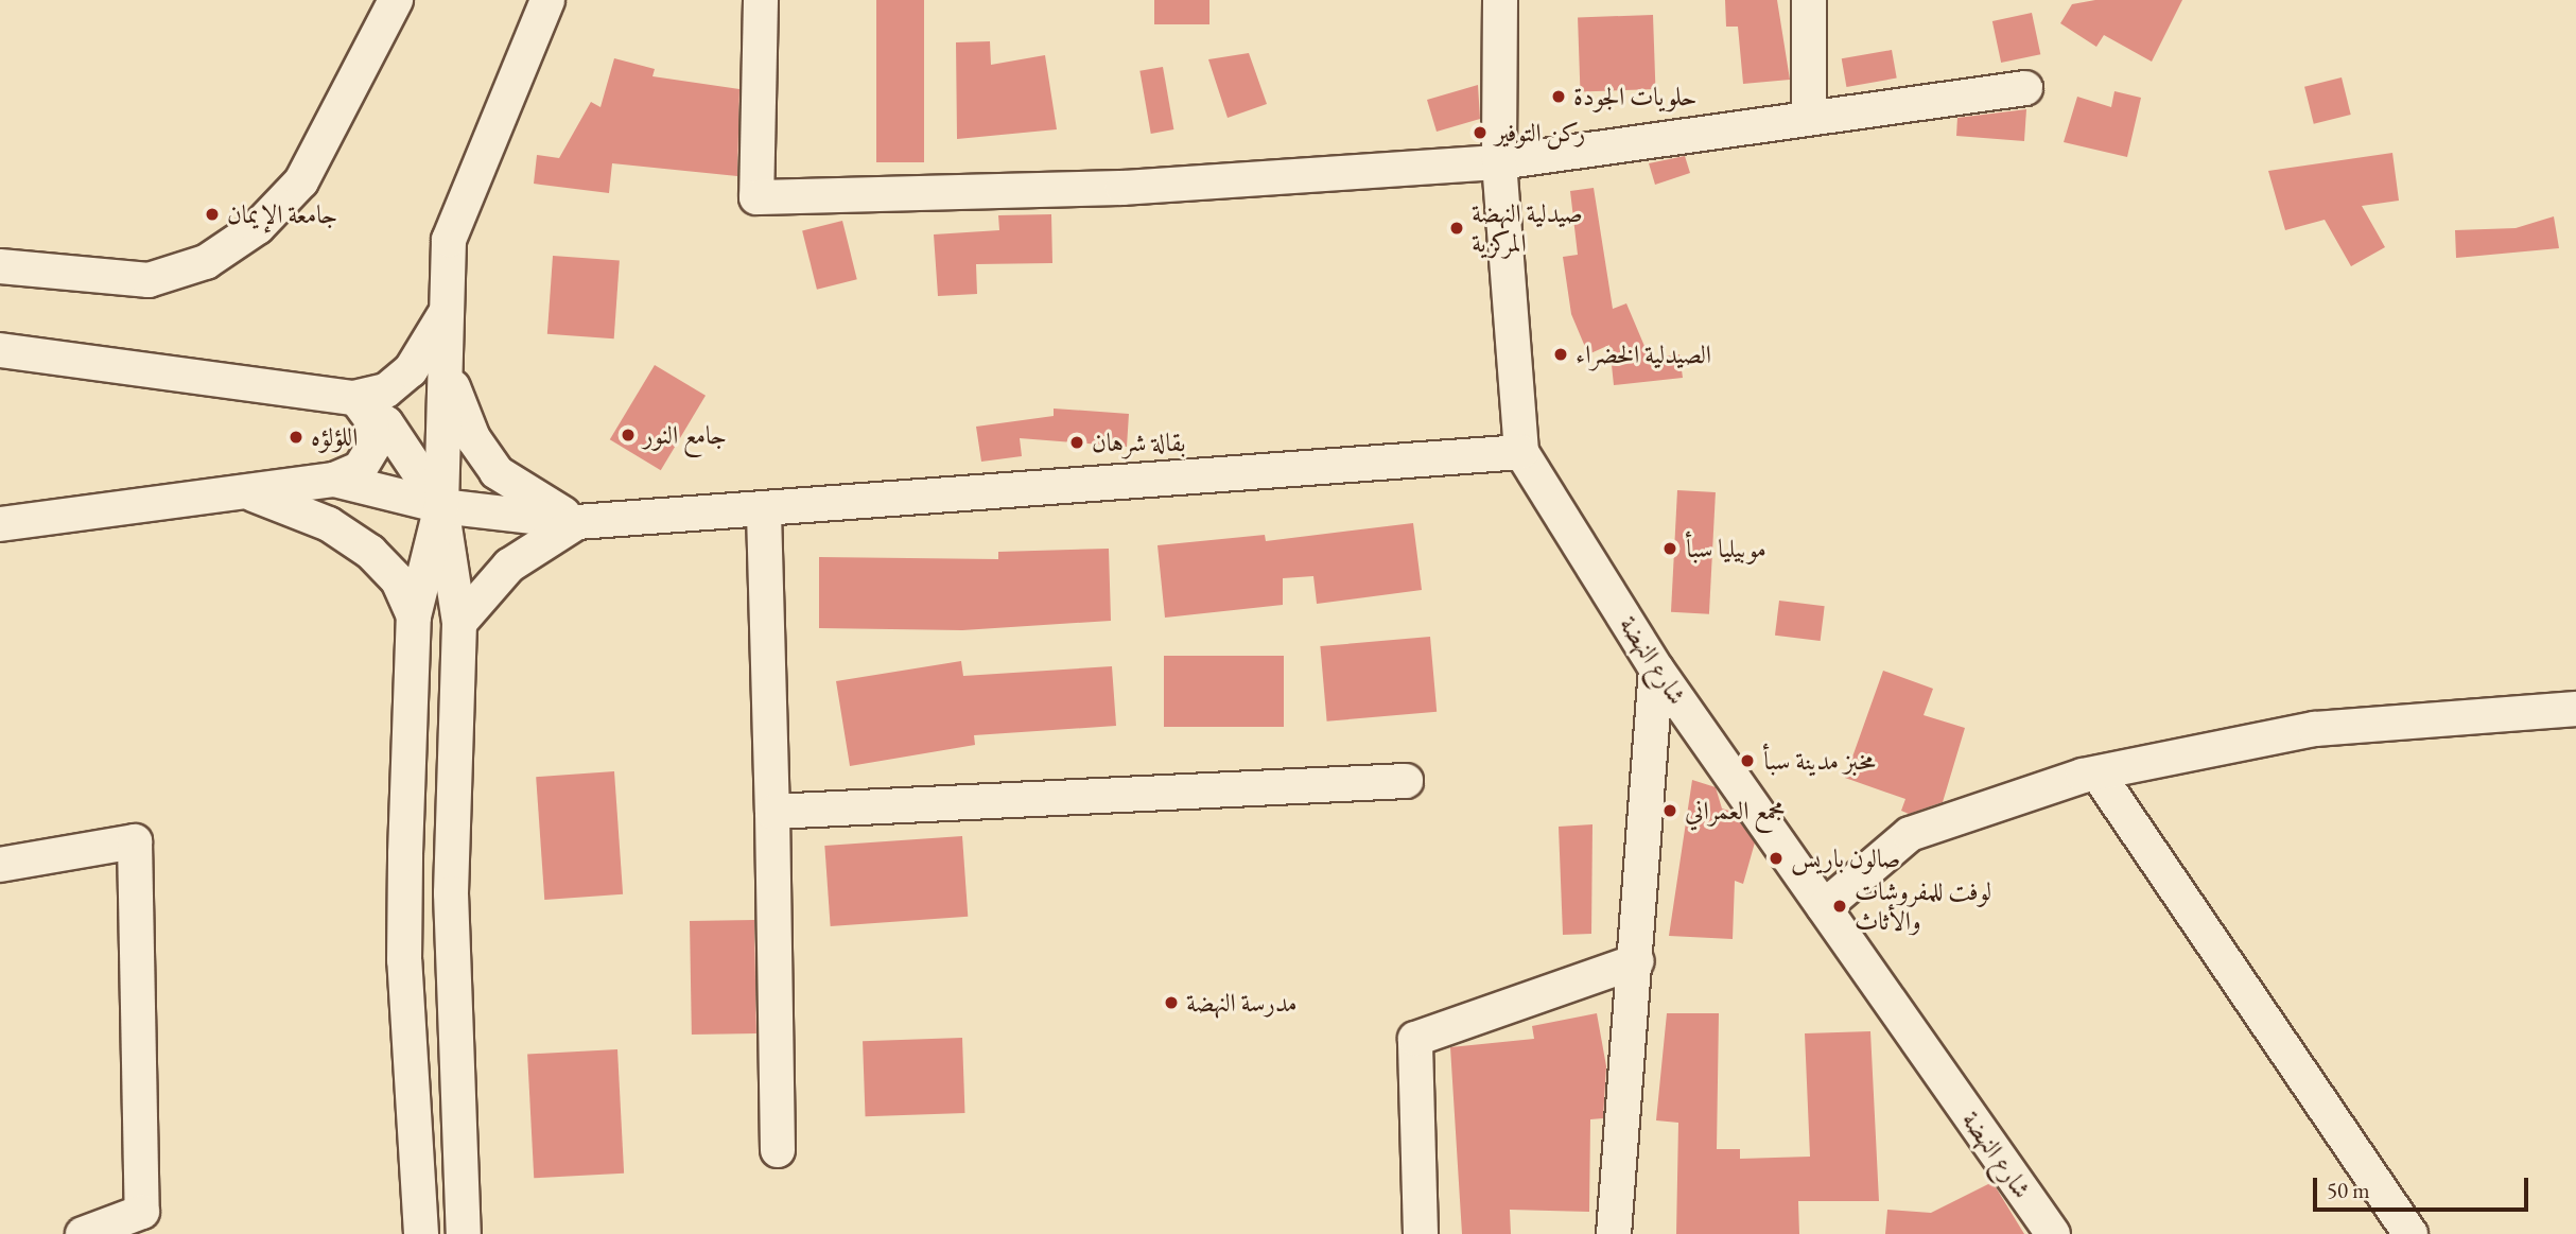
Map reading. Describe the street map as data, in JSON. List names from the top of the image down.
{
  "streets": {
    "street": ["شارع النهضة"]
  },
  "places": [
    "حلويات الجودة",
    "ركن التوفير",
    "جامعة الإيمان",
    "صيدلية النهضة المركزية",
    "الصيدلية الخضراء",
    "جامع النور",
    "اللؤلؤه",
    "بقالة شرهان",
    "موبيليا سبأ",
    "مخبز مدينة سبأ",
    "مجمع العمراني",
    "صالون باريس",
    "لوفت للمفروشات والأثاث",
    "مدرسة النهضة"
  ],
  "scale_bar": "50 m"
}
